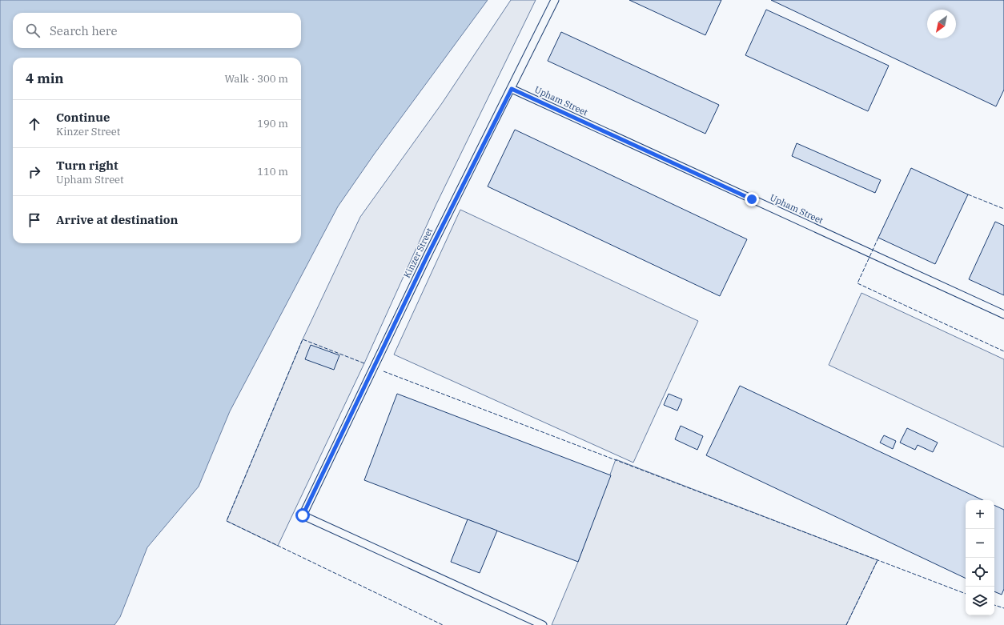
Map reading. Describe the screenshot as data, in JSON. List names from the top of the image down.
{
  "streets": {
    "lane": ["Upham Street", "Kinzer Street"]
  },
  "crossings": [
    ["Upham Street", "Kinzer Street"]
  ],
  "north": "bottom left",
  "page": {
    "search": "Search here",
    "heading": ["4 min", "Walk · 300 m"],
    "list": [
      ["Continue", "Kinzer Street", "190 m"],
      ["Turn right", "Upham Street", "110 m"],
      "Arrive at destination"
    ],
    "map_buttons": ["+", "−"]
  }
}
